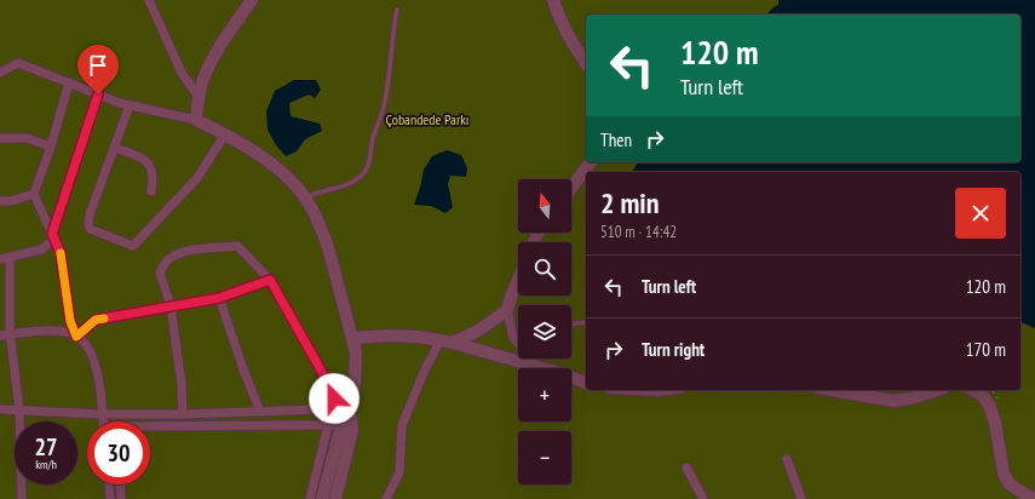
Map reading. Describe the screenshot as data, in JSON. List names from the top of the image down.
{
  "parks": ["Çobandede Parkı"],
  "north": "top",
  "page": {
    "turn": ["120 m", "Turn left"],
    "then": "Then",
    "heading": ["2 min", "510 m · 14:42"],
    "map_buttons": ["+", "−"],
    "list": [
      {
        "name": "Turn left",
        "value": "120 m"
      },
      {
        "name": "Turn right",
        "value": "170 m"
      }
    ],
    "speed": "27 km/h",
    "limit": "30"
  }
}
